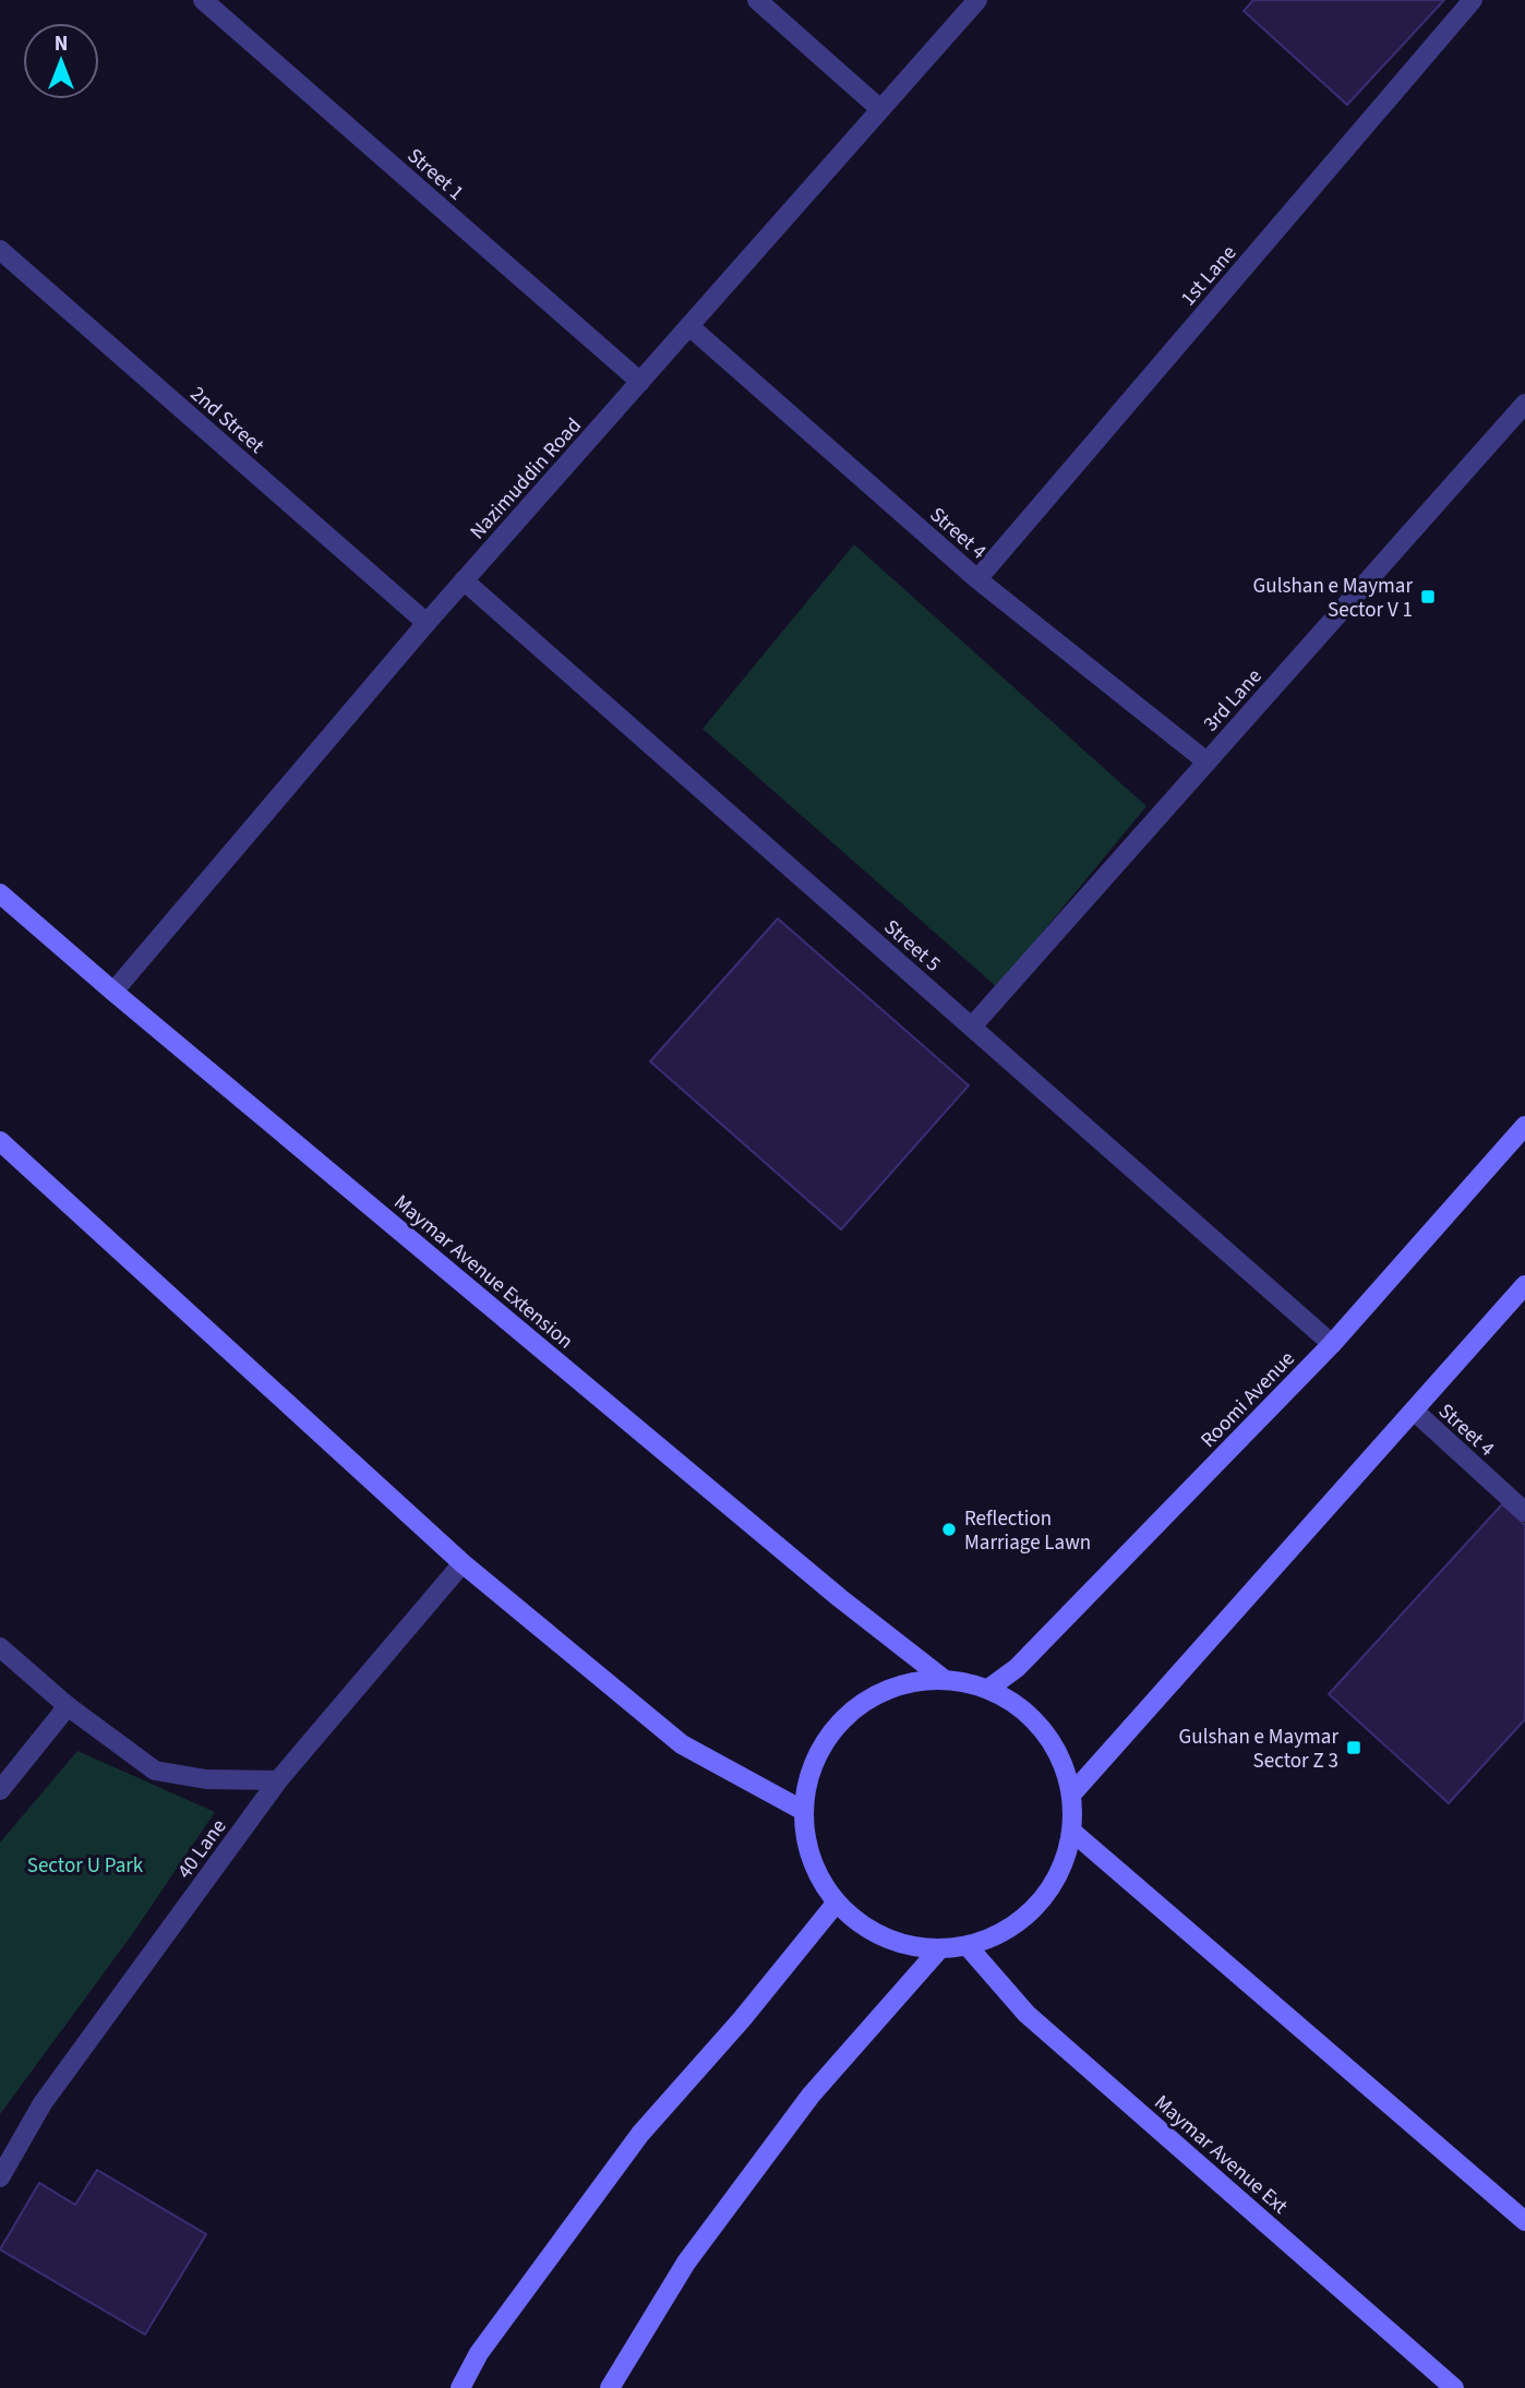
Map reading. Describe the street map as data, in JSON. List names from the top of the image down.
{
  "streets": {
    "main road": ["Maymar Avenue Extension", "Roomi Avenue", "Maymar Avenue Ext"],
    "street": [
      "Street 1",
      "1st Lane",
      "2nd Street",
      "Nazimuddin Road",
      "Street 4",
      "3rd Lane",
      "Street 5",
      "40 Lane"
    ]
  },
  "crossings": [
    ["Street 1", "Nazimuddin Road"],
    ["1st Lane", "Street 4"],
    ["2nd Street", "Nazimuddin Road"],
    ["Nazimuddin Road", "Street 4"],
    ["Nazimuddin Road", "Street 5"],
    ["Nazimuddin Road", "Maymar Avenue Extension"],
    ["Street 4", "3rd Lane"],
    ["3rd Lane", "Street 5"],
    ["Street 5", "Roomi Avenue"],
    ["Maymar Avenue Extension", "Roomi Avenue"],
    ["Maymar Avenue Extension", "Maymar Avenue Ext"],
    ["Roomi Avenue", "Maymar Avenue Ext"]
  ],
  "parks": ["Sector U Park"],
  "places": {
    "transit": ["Gulshan e Maymar Sector V 1", "Gulshan e Maymar Sector Z 3"],
    "other": ["Reflection Marriage Lawn"]
  },
  "north": "top"
}
